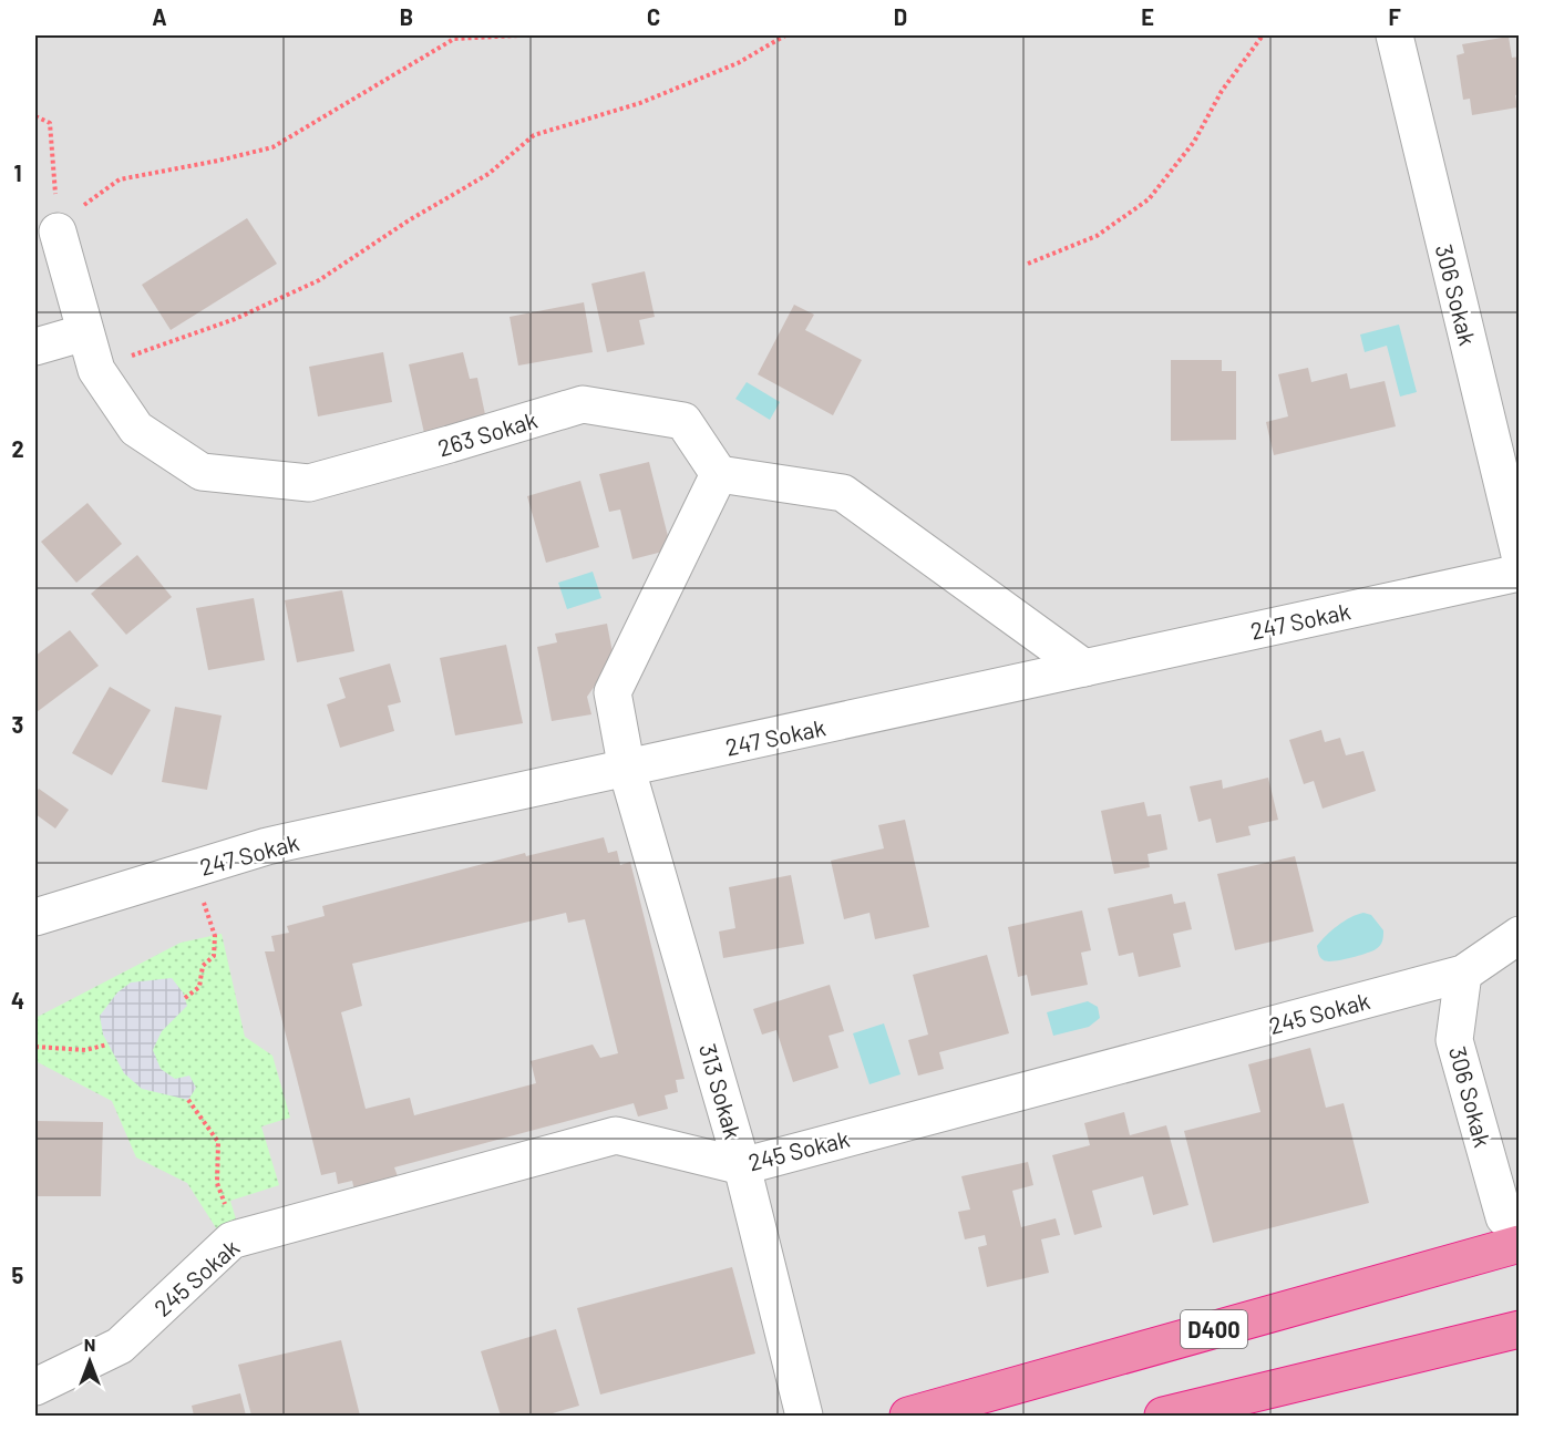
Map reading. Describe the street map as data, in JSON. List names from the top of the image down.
{
  "streets": {
    "highway": ["D400"],
    "street": [
      "306 Sokak",
      "263 Sokak",
      "247 Sokak",
      "245 Sokak",
      "313 Sokak"
    ]
  },
  "crossings": [
    ["306 Sokak", "245 Sokak"],
    ["306 Sokak", "D400"],
    ["247 Sokak", "313 Sokak"],
    ["245 Sokak", "313 Sokak"]
  ],
  "north": "top",
  "grid": {
    "columns": [
      "A",
      "B",
      "C",
      "D",
      "E",
      "F"
    ],
    "rows": [
      "1",
      "2",
      "3",
      "4",
      "5"
    ]
  }
}
